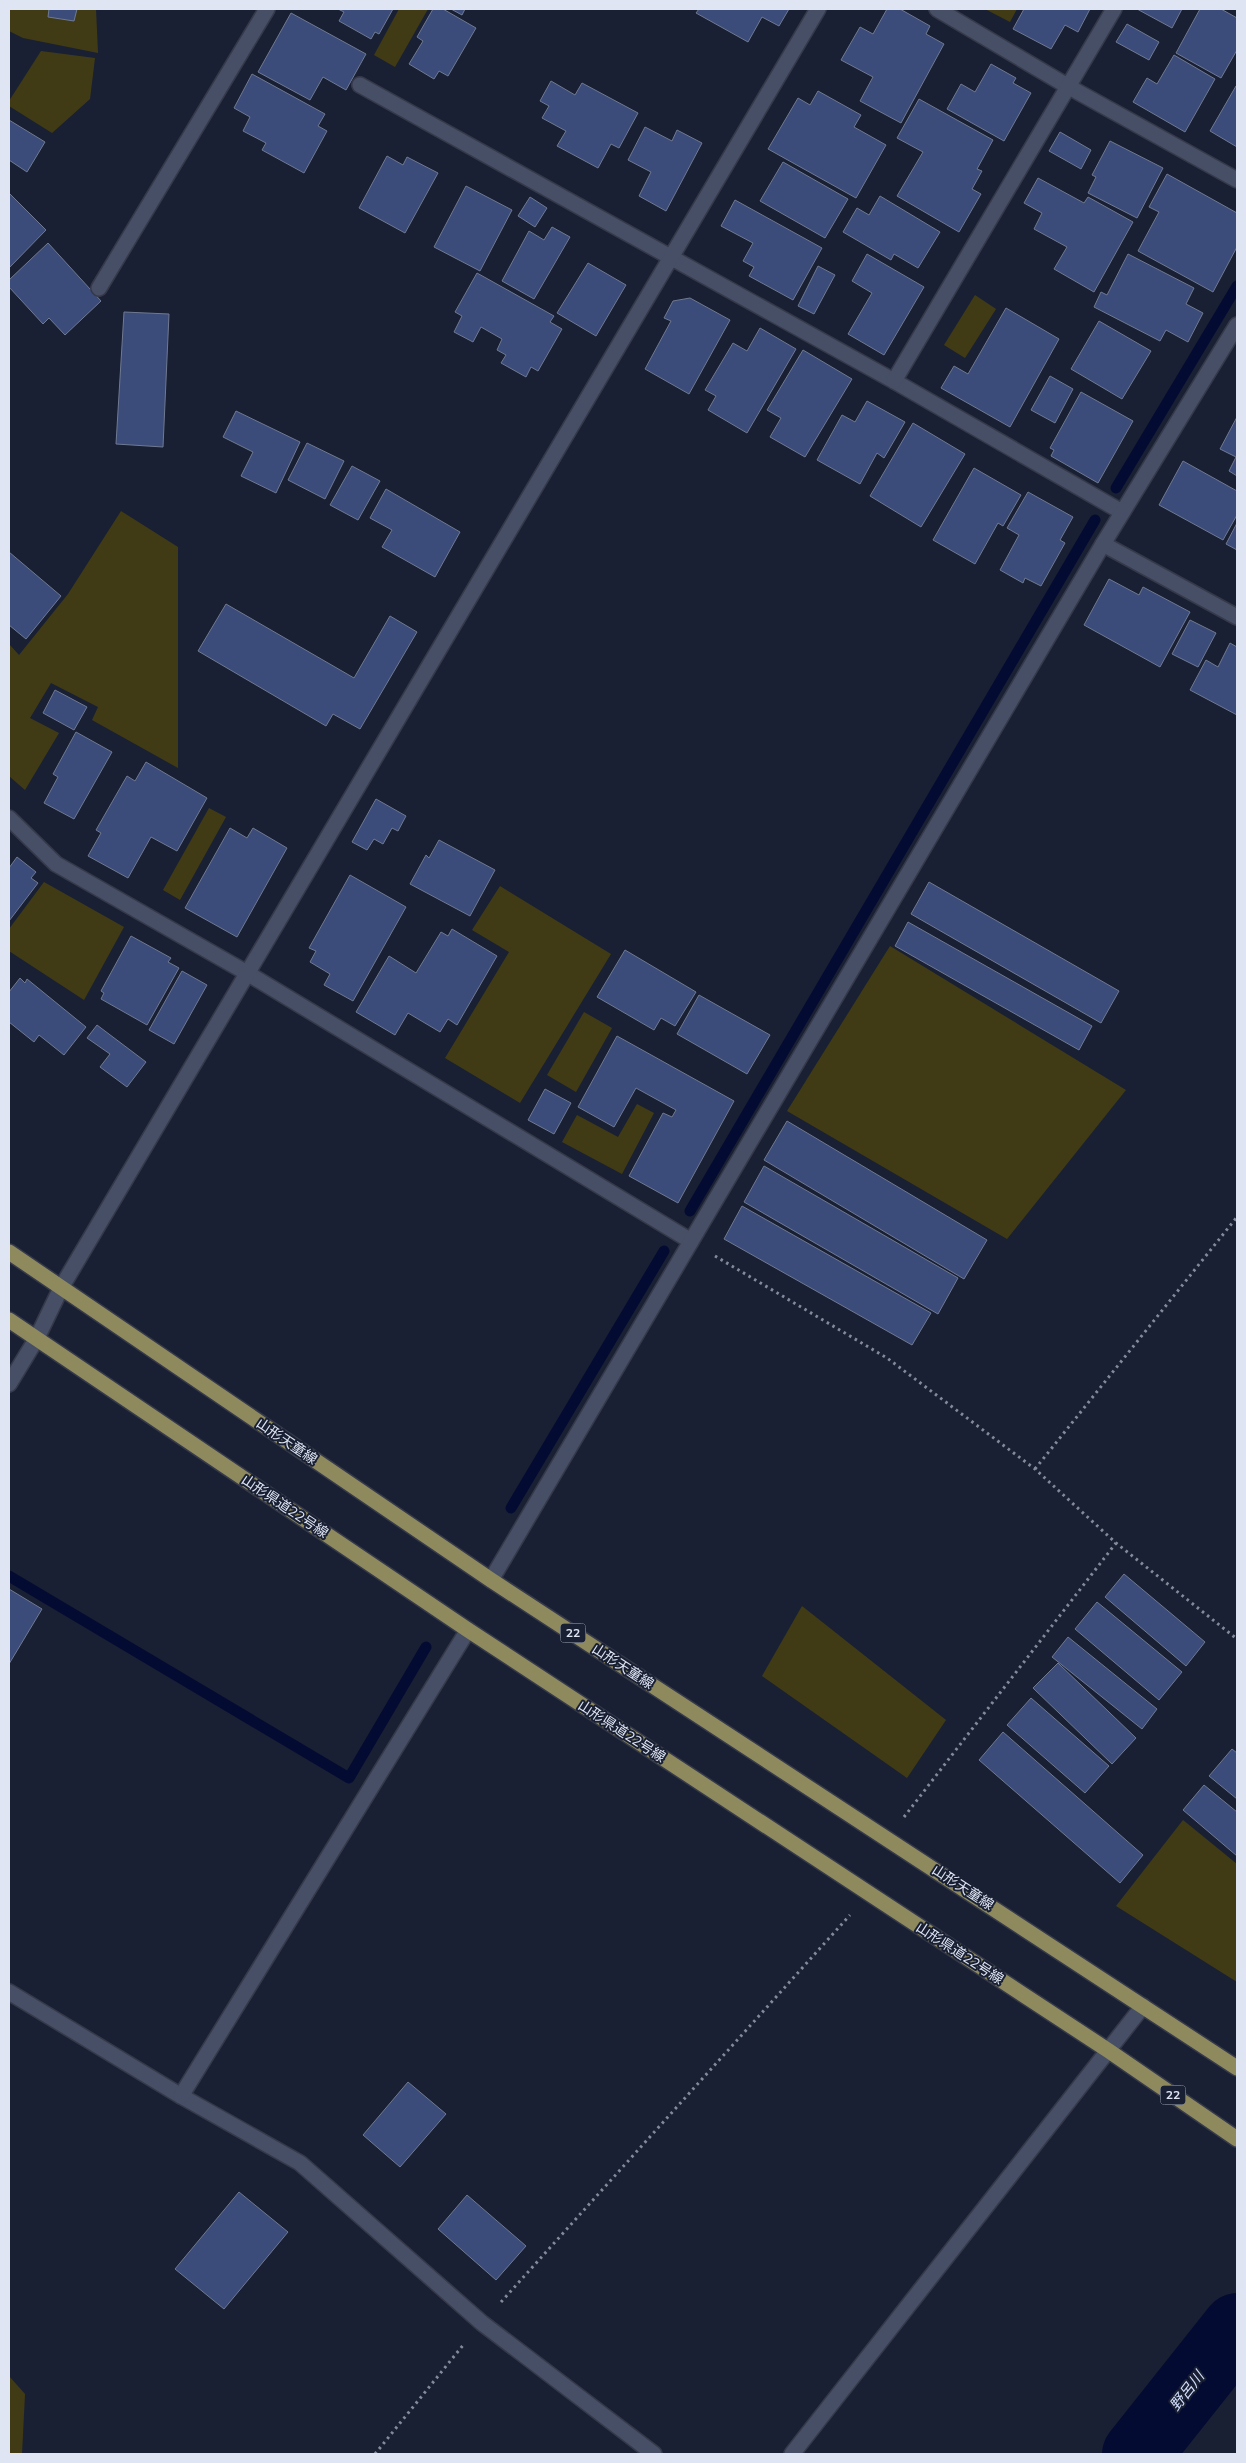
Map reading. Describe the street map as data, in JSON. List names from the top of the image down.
{
  "streets": {
    "main road": ["山形天童線", "山形県道22号線", "22"]
  },
  "crossings": [
    ["山形天童線", "22"]
  ],
  "water": ["野呂川"]
}
